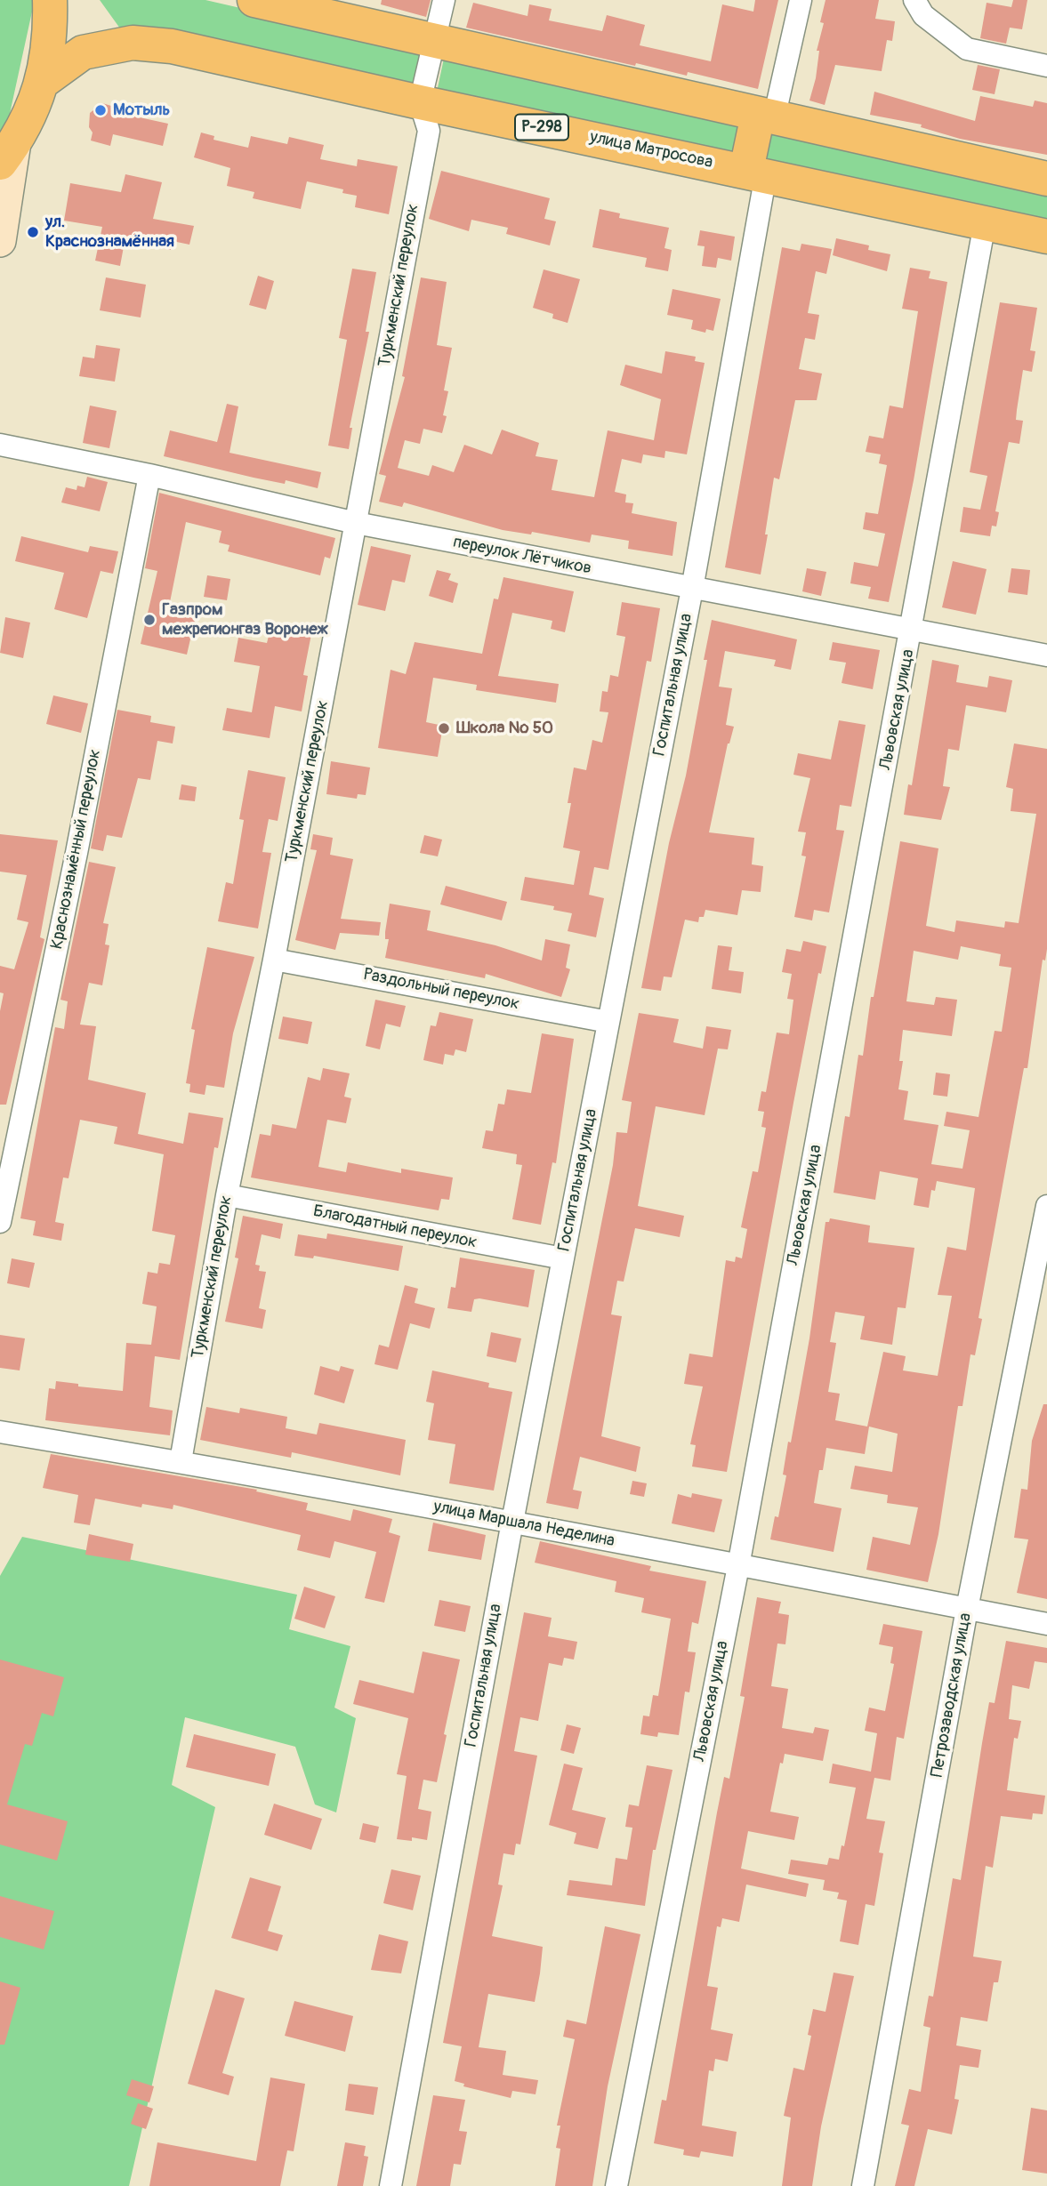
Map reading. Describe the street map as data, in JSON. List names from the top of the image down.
{
  "streets": {
    "highway": ["Р-298", "улица Матросова"],
    "street": [
      "Туркменский переулок",
      "переулок Лётчиков",
      "Госпитальная улица",
      "Львовская улица",
      "Краснознамённый переулок",
      "Раздольный переулок",
      "Благодатный переулок",
      "улица Маршала Неделина",
      "Петрозаводская улица"
    ]
  },
  "crossings": [
    ["улица Матросова", "Туркменский переулок"],
    ["улица Матросова", "Госпитальная улица"],
    ["улица Матросова", "Львовская улица"],
    ["Туркменский переулок", "переулок Лётчиков"],
    ["Туркменский переулок", "Раздольный переулок"],
    ["Туркменский переулок", "Благодатный переулок"],
    ["Туркменский переулок", "улица Маршала Неделина"],
    ["переулок Лётчиков", "Госпитальная улица"],
    ["переулок Лётчиков", "Львовская улица"],
    ["переулок Лётчиков", "Краснознамённый переулок"],
    ["Госпитальная улица", "Раздольный переулок"],
    ["Госпитальная улица", "Благодатный переулок"],
    ["Госпитальная улица", "улица Маршала Неделина"],
    ["Львовская улица", "улица Маршала Неделина"],
    ["улица Маршала Неделина", "Петрозаводская улица"]
  ],
  "places": [
    "Мотыль",
    "ул. Краснознамённая",
    "Газпром межрегионгаз Воронеж",
    "Школа № 50"
  ]
}
